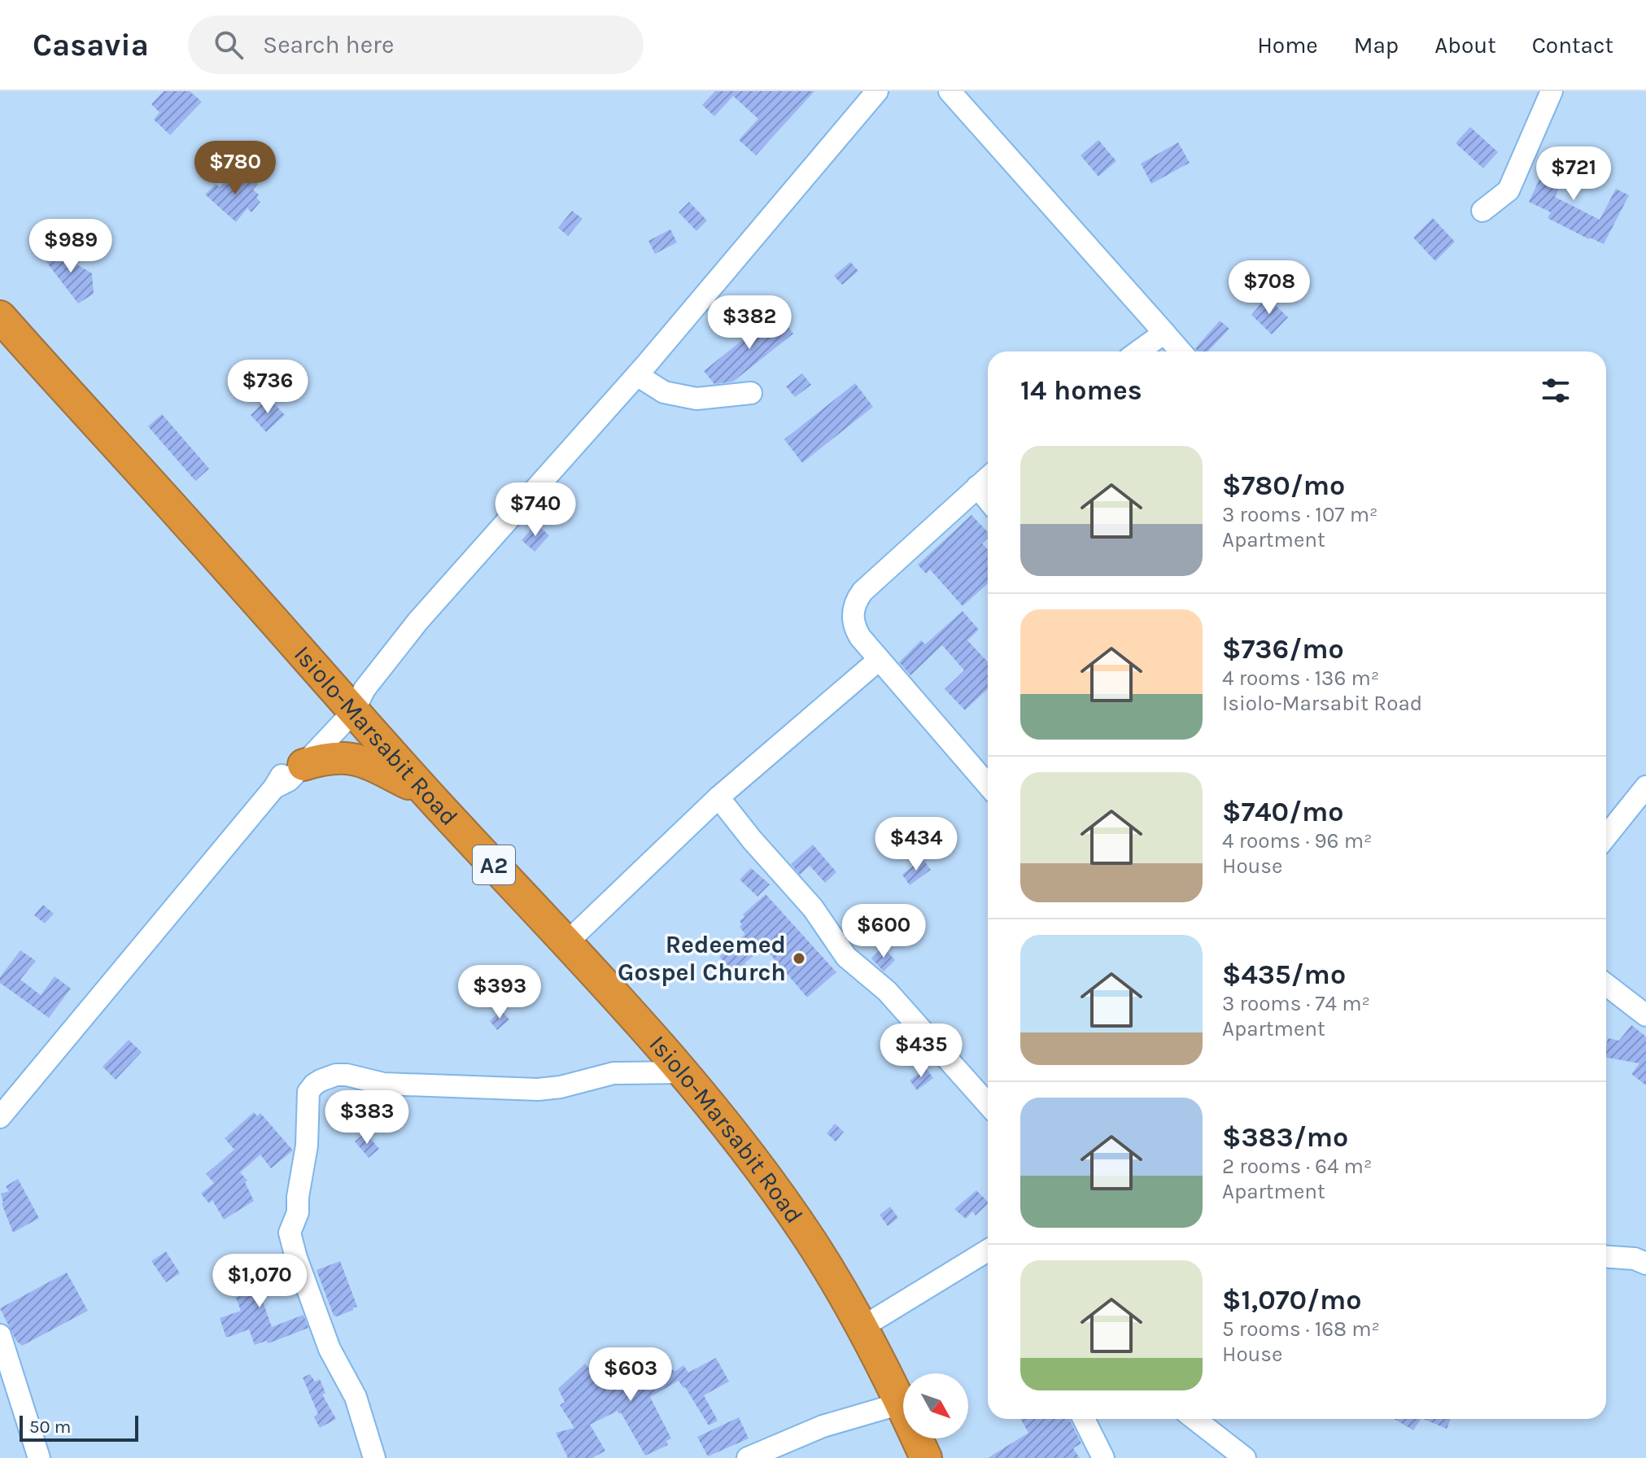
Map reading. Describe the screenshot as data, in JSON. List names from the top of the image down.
{
  "streets": {
    "highway": ["Isiolo-Marsabit Road", "A2"]
  },
  "places": ["Redeemed Gospel Church"],
  "scale_bar": "50 m",
  "north": "bottom right",
  "page": {
    "header": "Casavia",
    "search": "Search here",
    "nav": [
      "Home",
      "Map",
      "About",
      "Contact"
    ],
    "price": [
      "$780",
      "$721",
      "$989",
      "$708",
      "$382",
      "$736",
      "$740",
      "$434",
      "$600",
      "$393",
      "$435",
      "$383",
      "$1,070",
      "$603"
    ],
    "heading": "14 homes",
    "list": [
      {
        "name": "$780/mo",
        "note": "3 rooms · 107 m² · Apartment"
      },
      {
        "name": "$736/mo",
        "note": "4 rooms · 136 m² · Isiolo-Marsabit Road"
      },
      {
        "name": "$740/mo",
        "note": "4 rooms · 96 m² · House"
      },
      {
        "name": "$435/mo",
        "note": "3 rooms · 74 m² · Apartment"
      },
      {
        "name": "$383/mo",
        "note": "2 rooms · 64 m² · Apartment"
      },
      {
        "name": "$1,070/mo",
        "note": "5 rooms · 168 m² · House"
      }
    ],
    "scale": "50 m"
  }
}
